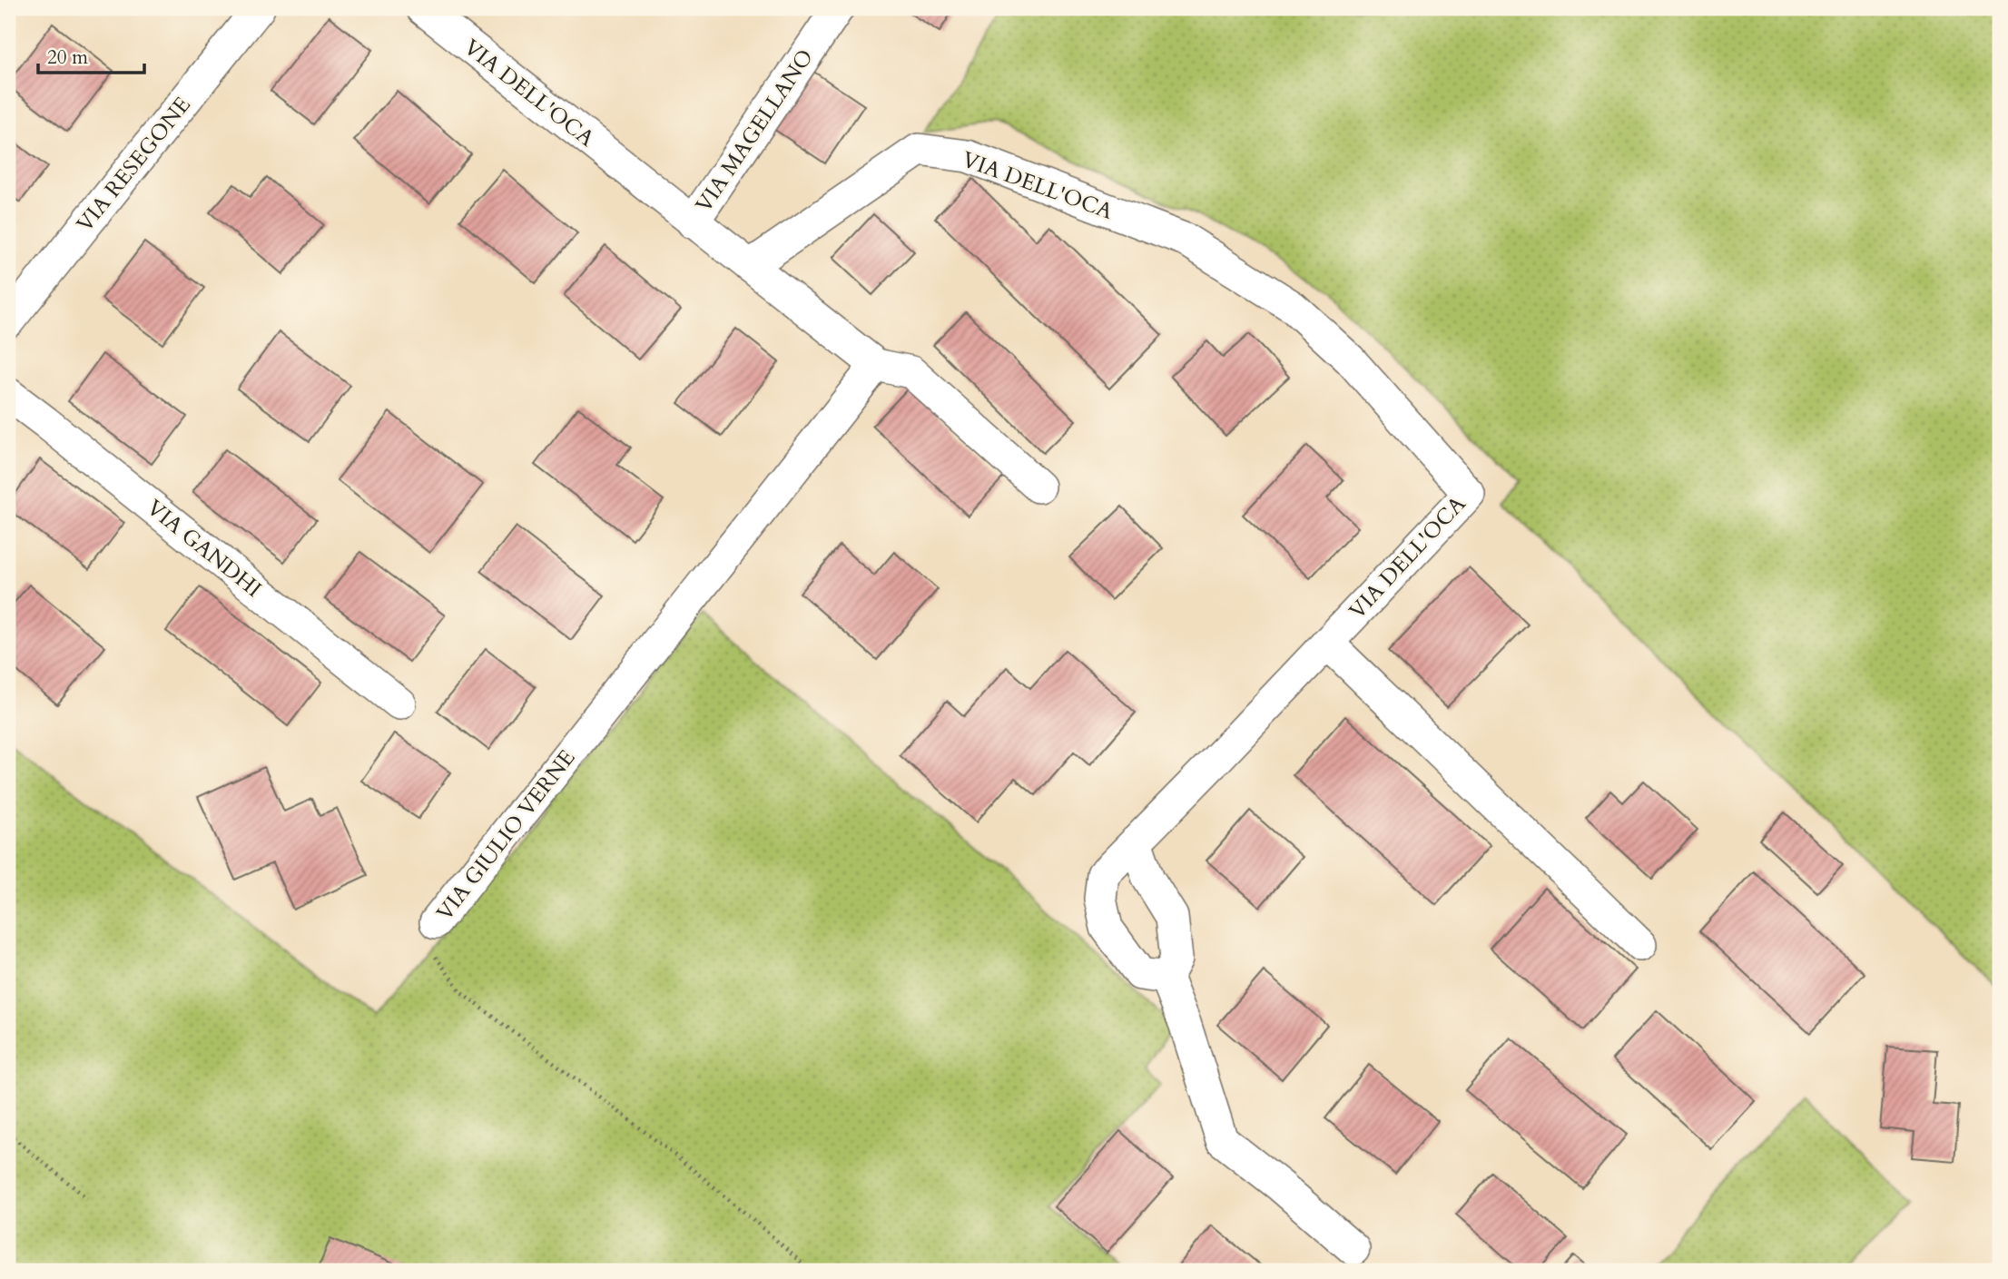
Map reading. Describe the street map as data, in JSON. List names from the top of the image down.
{
  "streets": {
    "street": [
      "VIA DELL'OCA",
      "VIA MAGELLANO",
      "VIA RESEGONE",
      "VIA GANDHI",
      "VIA GIULIO VERNE"
    ]
  },
  "crossings": [
    ["VIA DELL'OCA", "VIA MAGELLANO"]
  ],
  "scale_bar": "20 m"
}
